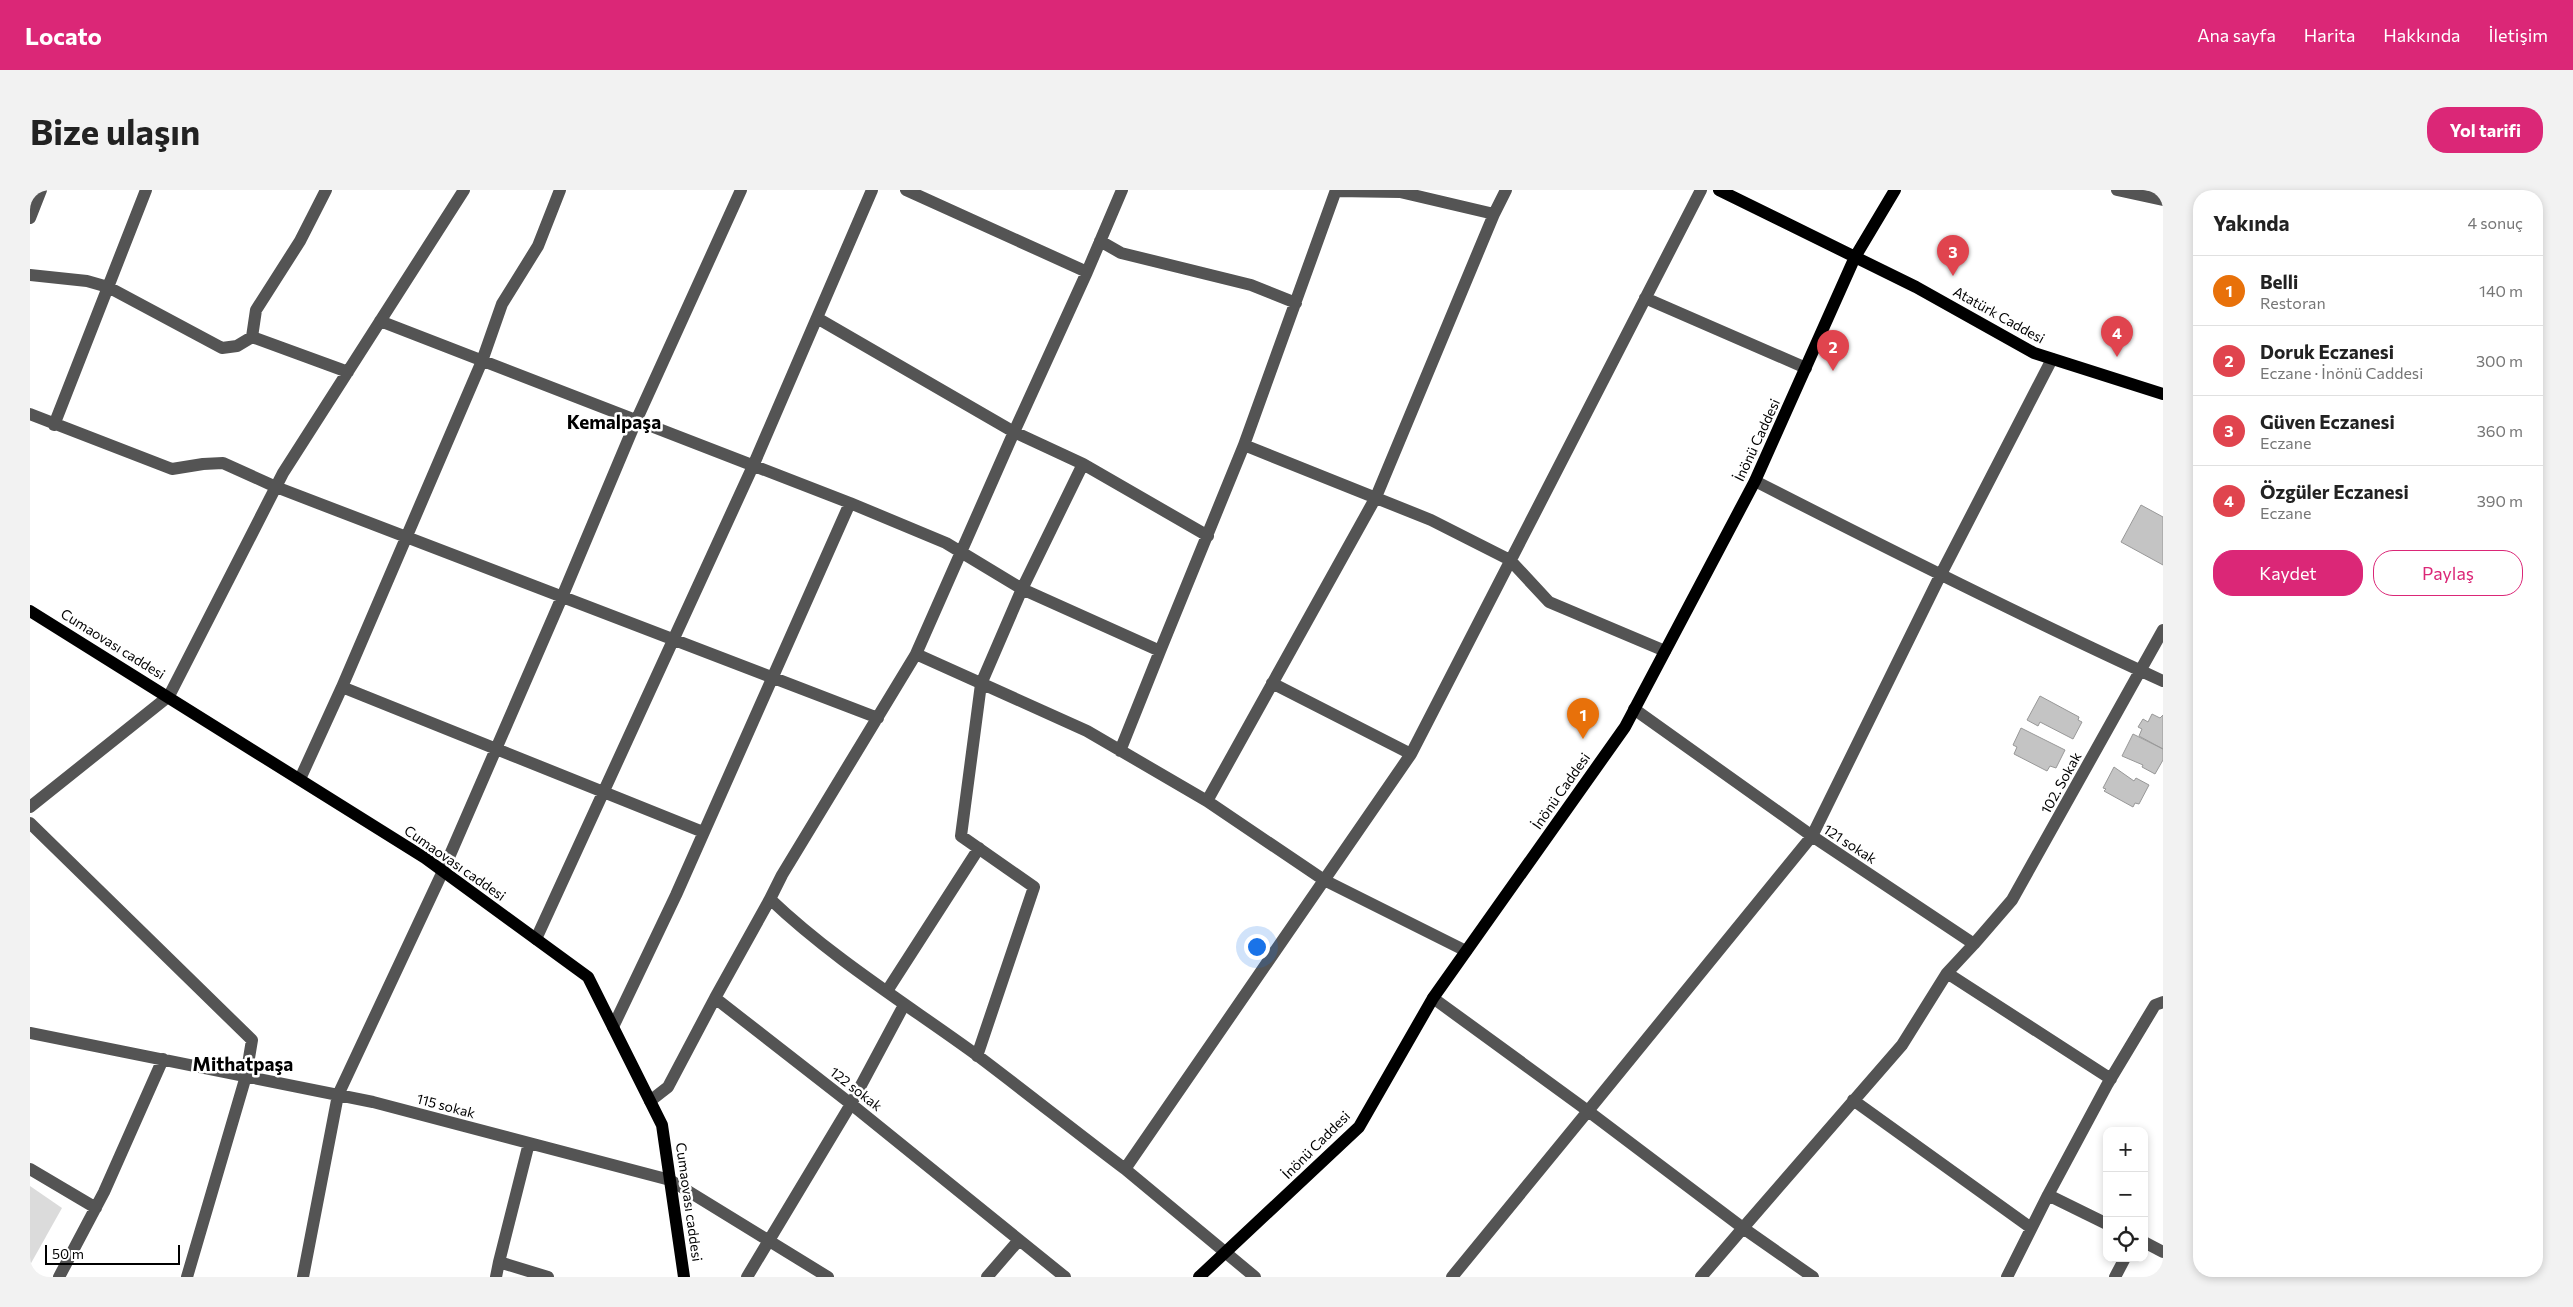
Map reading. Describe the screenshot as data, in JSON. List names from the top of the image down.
{
  "streets": {
    "main road": ["Atatürk Caddesi", "İnönü Caddesi", "Cumaovası caddesi"],
    "street": [
      "102. Sokak",
      "121 sokak",
      "122 sokak",
      "115 sokak"
    ]
  },
  "crossings": [
    ["Atatürk Caddesi", "İnönü Caddesi"],
    ["Cumaovası caddesi", "115 sokak"],
    ["102. Sokak", "121 sokak"]
  ],
  "districts": ["Kemalpaşa", "Mithatpaşa"],
  "scale_bar": "50 m",
  "page": {
    "header": "Locato",
    "nav": [
      "Ana sayfa",
      "Harita",
      "Hakkında",
      "İletişim"
    ],
    "buttons": [
      "Yol tarifi",
      ["Kaydet", "Paylaş"]
    ],
    "title": "Bize ulaşın",
    "heading": ["Yakında", "4 sonuç"],
    "pins": [
      "3",
      "4",
      "2",
      "1"
    ],
    "list": [
      {
        "mark": "1",
        "name": "Belli",
        "note": "Restoran",
        "value": "140 m"
      },
      {
        "mark": "2",
        "name": "Doruk Eczanesi",
        "note": "Eczane · İnönü Caddesi",
        "value": "300 m"
      },
      {
        "mark": "3",
        "name": "Güven Eczanesi",
        "note": "Eczane",
        "value": "360 m"
      },
      {
        "mark": "4",
        "name": "Özgüler Eczanesi",
        "note": "Eczane",
        "value": "390 m"
      }
    ],
    "map_buttons": ["+", "−"],
    "scale": "50 m"
  }
}
